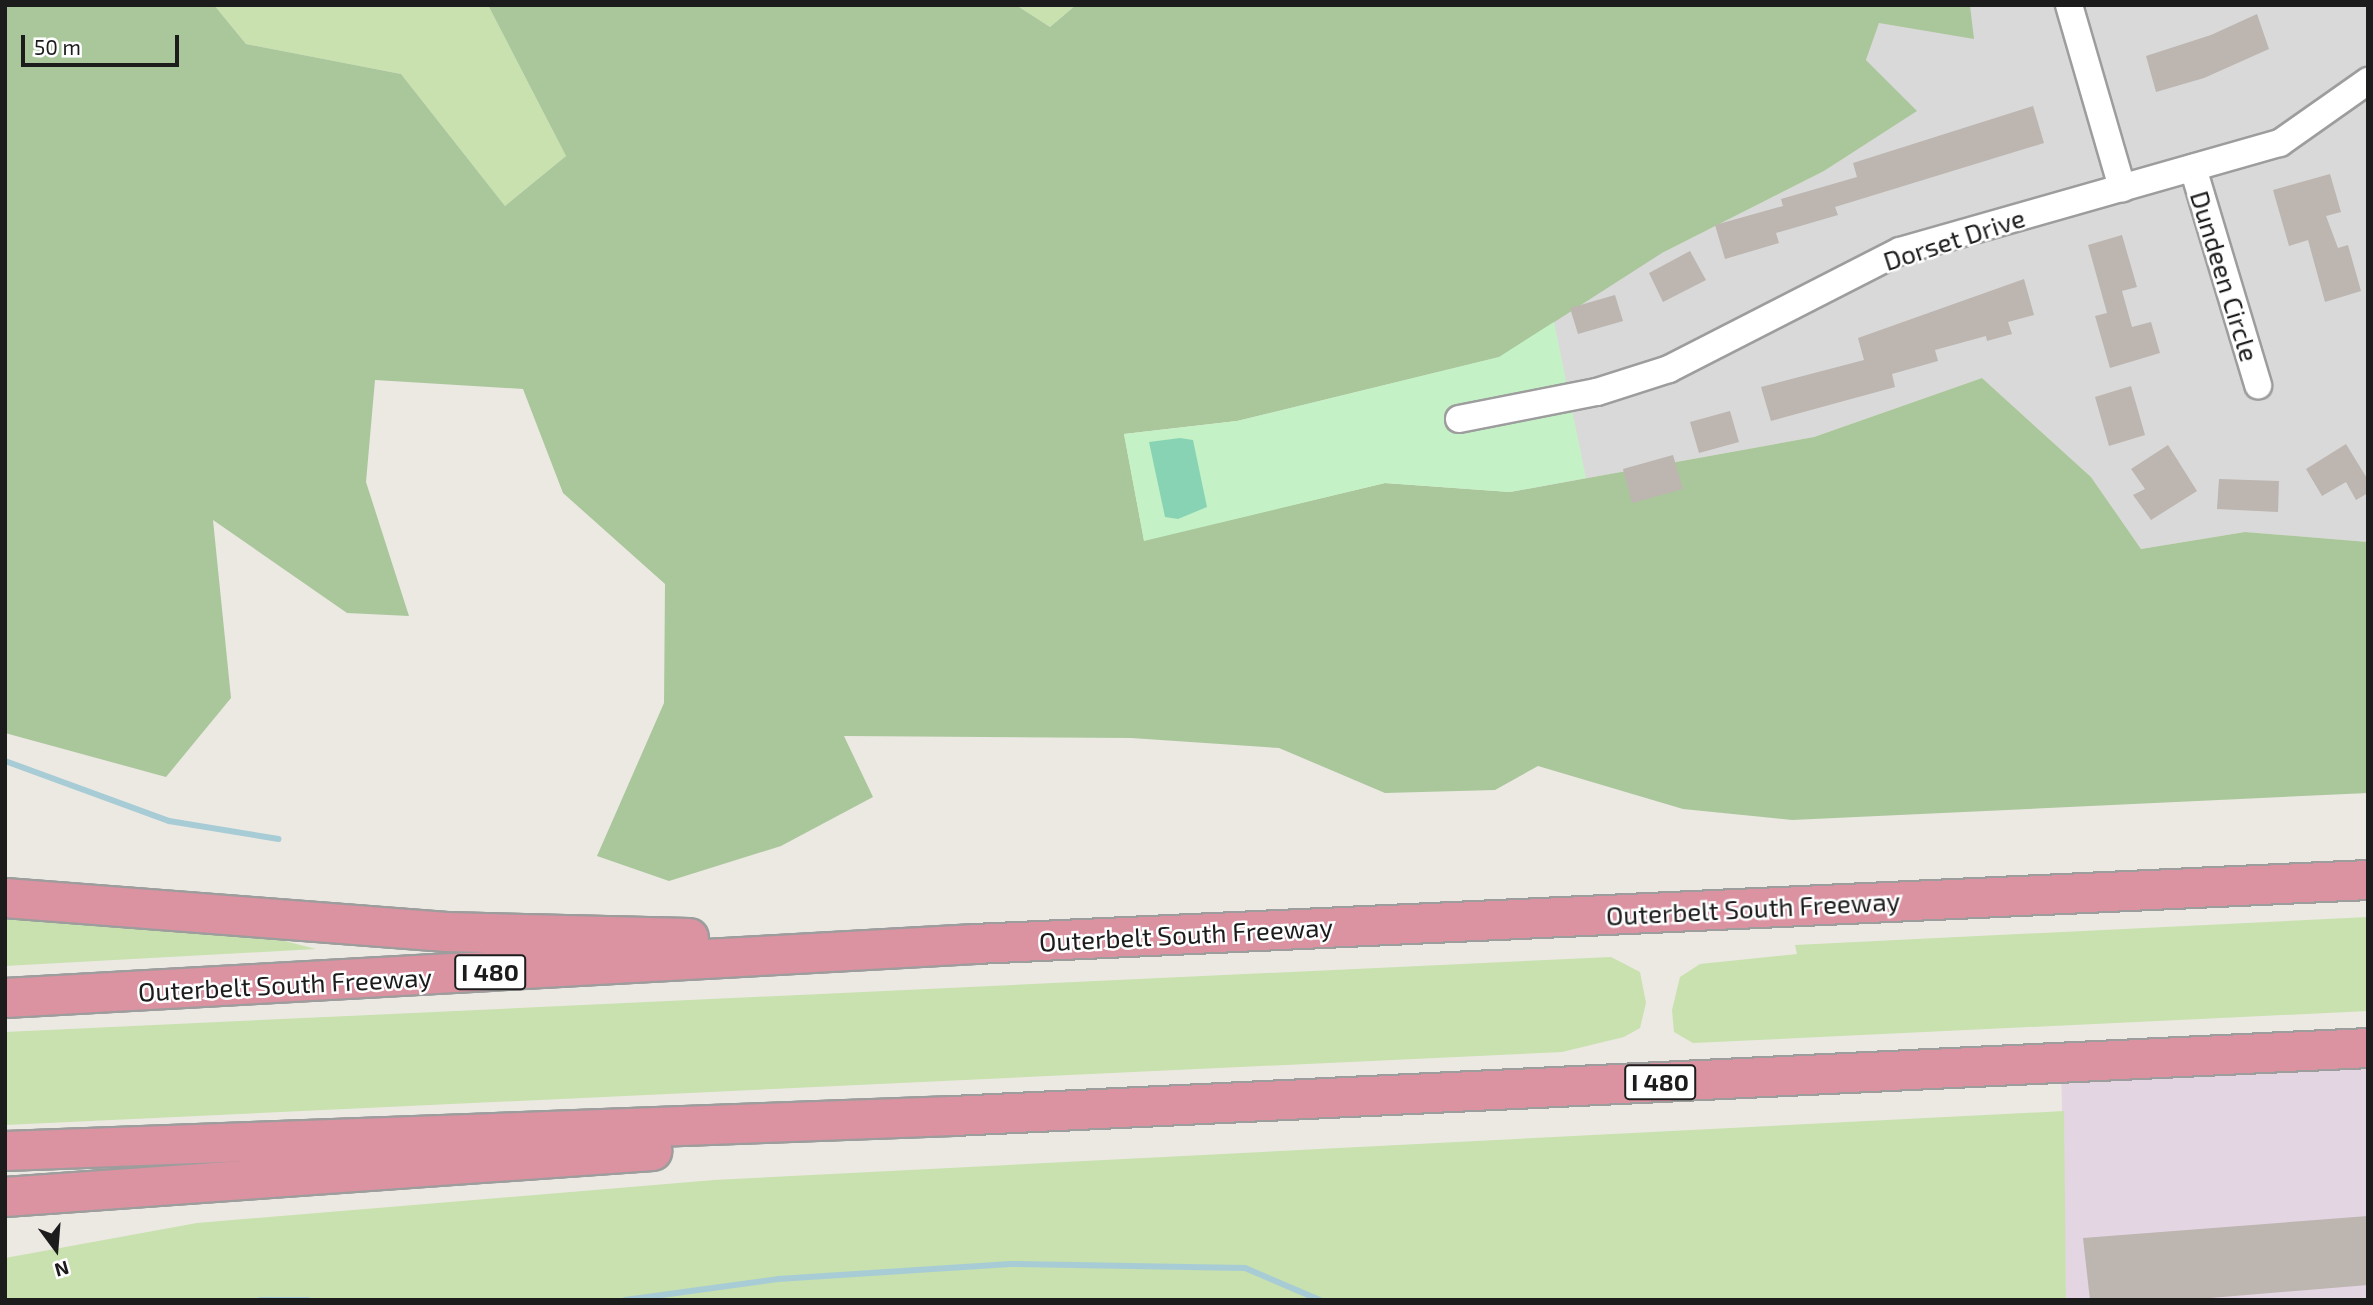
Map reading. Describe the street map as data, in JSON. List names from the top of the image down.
{
  "streets": {
    "highway": ["Outerbelt South Freeway", "I 480"],
    "street": ["Dorset Drive", "Dundeen Circle"]
  },
  "crossings": [
    ["Dorset Drive", "Dundeen Circle"]
  ],
  "scale_bar": "50 m",
  "north": "bottom"
}
